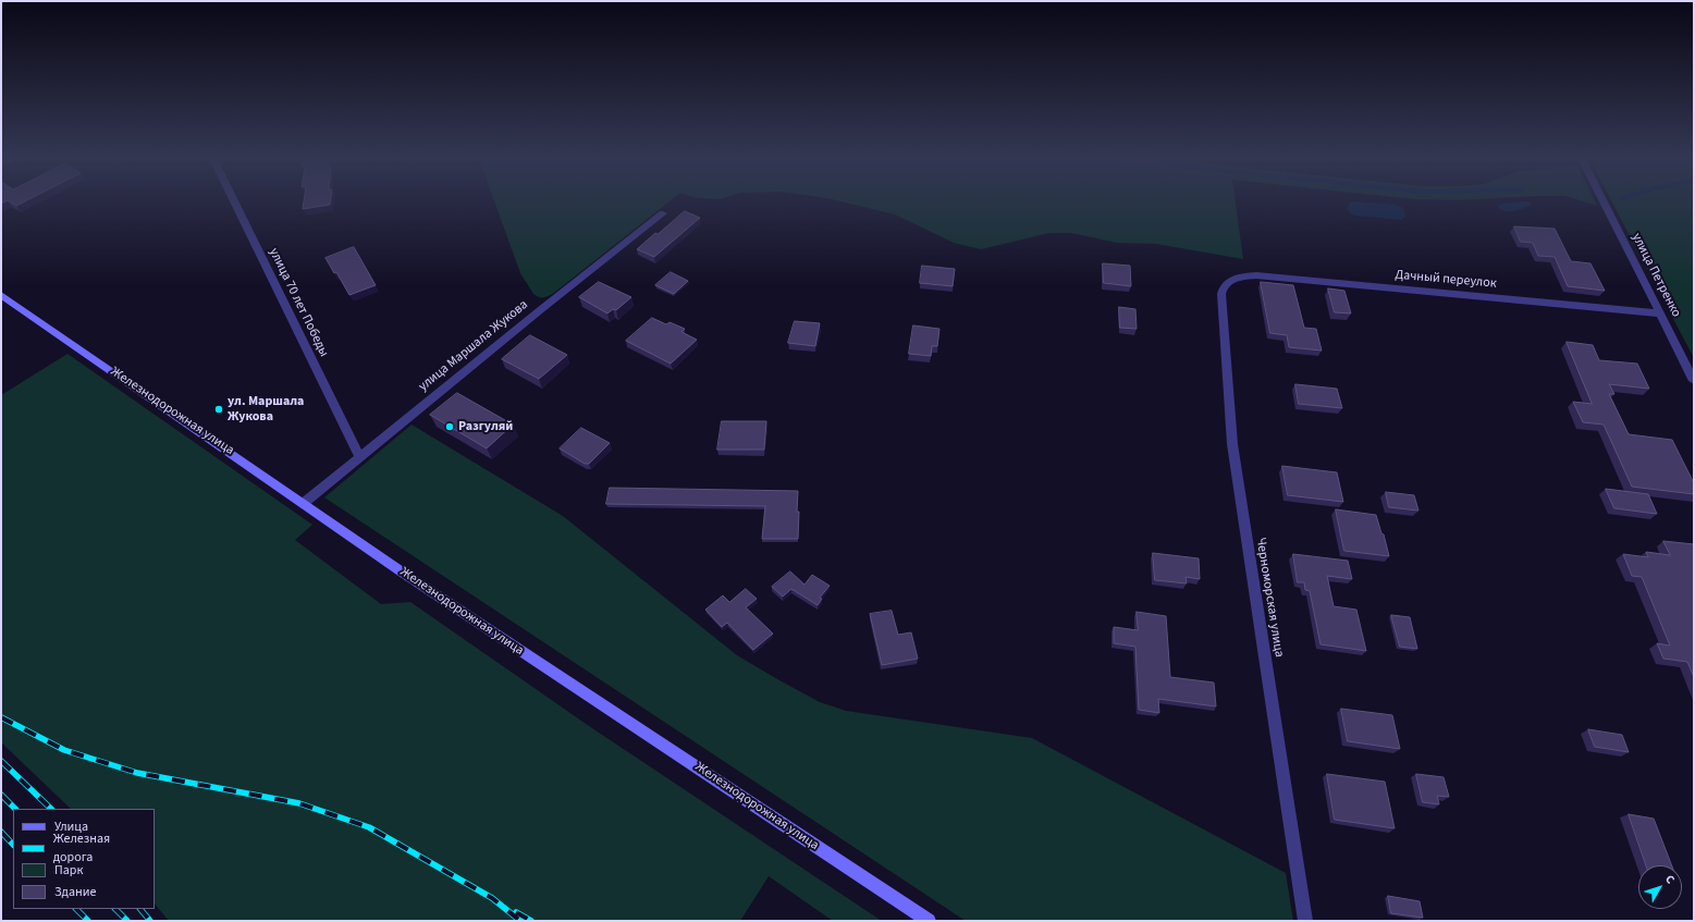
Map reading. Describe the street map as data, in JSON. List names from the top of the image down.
{
  "streets": {
    "main road": ["Железнодорожная улица"],
    "street": [
      "улица Петренко",
      "Дачный переулок",
      "улица 70 лет Победы",
      "улица Маршала Жукова",
      "Черноморская улица"
    ]
  },
  "crossings": [
    ["улица Петренко", "Дачный переулок"],
    ["Дачный переулок", "Черноморская улица"],
    ["улица 70 лет Победы", "улица Маршала Жукова"],
    ["улица Маршала Жукова", "Железнодорожная улица"]
  ],
  "places": ["ул. Маршала Жукова", "Разгуляй"],
  "legend": [
    "Улица",
    "Железная дорога",
    "Парк",
    "Здание"
  ],
  "north": "top right"
}
